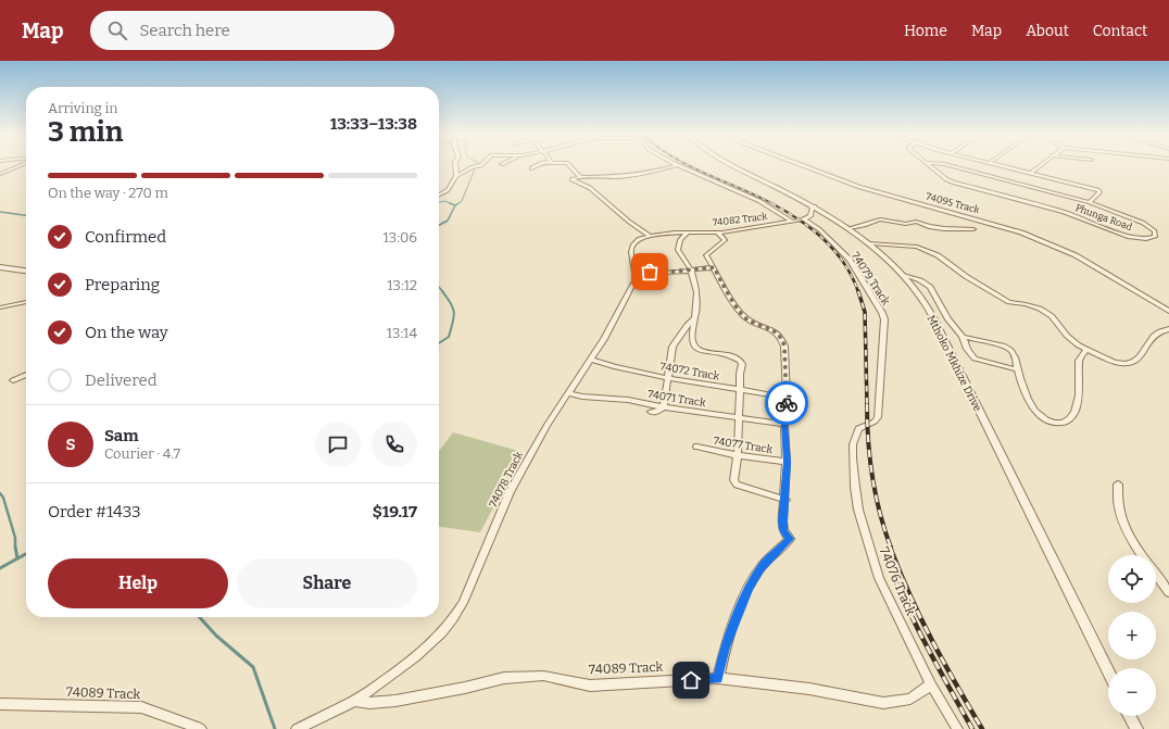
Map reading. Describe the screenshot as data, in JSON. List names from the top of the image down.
{
  "streets": {
    "street": [
      "74095 Track",
      "Phunga Road",
      "74082 Track",
      "74079 Track",
      "Mthoko Mkhize Drive",
      "74072 Track",
      "74071 Track",
      "74077 Track",
      "74078 Track",
      "74076 Track",
      "74089 Track"
    ]
  },
  "crossings": [
    ["74082 Track", "74079 Track"],
    ["74082 Track", "74078 Track"],
    ["74079 Track", "74076 Track"],
    ["74072 Track", "74078 Track"],
    ["74071 Track", "74078 Track"],
    ["74078 Track", "74089 Track"],
    ["74076 Track", "74089 Track"]
  ],
  "page": {
    "header": "Map",
    "search": "Search here",
    "nav": [
      "Home",
      "Map",
      "About",
      "Contact"
    ],
    "heading": ["3 min", "Arriving in", "13:33–13:38"],
    "panel": [
      "Sam",
      "Courier · 4.7",
      "Order #1433",
      "$19.17"
    ],
    "bar": "On the way · 270 m",
    "list": [
      ["Confirmed", "13:06"],
      ["Preparing", "13:12"],
      ["On the way", "13:14"],
      "Delivered"
    ],
    "round": "S",
    "buttons": ["Help", "Share"],
    "map_buttons": ["+", "−"]
  }
}
